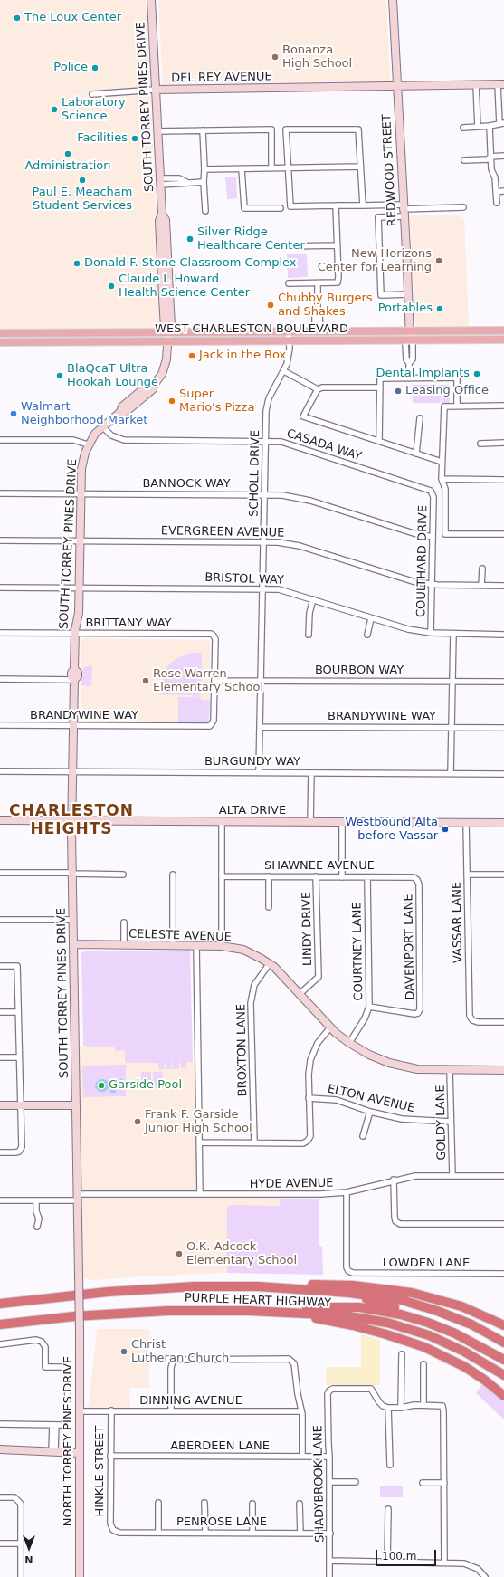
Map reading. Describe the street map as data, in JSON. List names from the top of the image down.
{
  "streets": {
    "highway": ["PURPLE HEART HIGHWAY"],
    "main road": [
      "DEL REY AVENUE",
      "SOUTH TORREY PINES DRIVE",
      "REDWOOD STREET",
      "WEST CHARLESTON BOULEVARD",
      "ALTA DRIVE",
      "CELESTE AVENUE",
      "NORTH TORREY PINES DRIVE"
    ],
    "street": [
      "CASADA WAY",
      "SCHOLL DRIVE",
      "BANNOCK WAY",
      "EVERGREEN AVENUE",
      "COULTHARD DRIVE",
      "BRISTOL WAY",
      "BRITTANY WAY",
      "BOURBON WAY",
      "BRANDYWINE WAY",
      "BURGUNDY WAY",
      "SHAWNEE AVENUE",
      "VASSAR LANE",
      "LINDY DRIVE",
      "DAVENPORT LANE",
      "COURTNEY LANE",
      "BROXTON LANE",
      "ELTON AVENUE",
      "GOLDY LANE",
      "HYDE AVENUE",
      "LOWDEN LANE",
      "DINNING AVENUE",
      "ABERDEEN LANE",
      "HINKLE STREET",
      "SHADYBROOK LANE",
      "PENROSE LANE"
    ]
  },
  "crossings": [
    ["DEL REY AVENUE", "SOUTH TORREY PINES DRIVE"],
    ["DEL REY AVENUE", "REDWOOD STREET"],
    ["SOUTH TORREY PINES DRIVE", "WEST CHARLESTON BOULEVARD"],
    ["SOUTH TORREY PINES DRIVE", "CASADA WAY"],
    ["SOUTH TORREY PINES DRIVE", "BANNOCK WAY"],
    ["SOUTH TORREY PINES DRIVE", "EVERGREEN AVENUE"],
    ["SOUTH TORREY PINES DRIVE", "BRISTOL WAY"],
    ["SOUTH TORREY PINES DRIVE", "BRITTANY WAY"],
    ["SOUTH TORREY PINES DRIVE", "BRANDYWINE WAY"],
    ["SOUTH TORREY PINES DRIVE", "BURGUNDY WAY"],
    ["SOUTH TORREY PINES DRIVE", "ALTA DRIVE"],
    ["SOUTH TORREY PINES DRIVE", "CELESTE AVENUE"],
    ["SOUTH TORREY PINES DRIVE", "HYDE AVENUE"],
    ["SOUTH TORREY PINES DRIVE", "NORTH TORREY PINES DRIVE"],
    ["REDWOOD STREET", "WEST CHARLESTON BOULEVARD"],
    ["WEST CHARLESTON BOULEVARD", "SCHOLL DRIVE"],
    ["CASADA WAY", "SCHOLL DRIVE"],
    ["CASADA WAY", "COULTHARD DRIVE"],
    ["SCHOLL DRIVE", "BANNOCK WAY"],
    ["SCHOLL DRIVE", "EVERGREEN AVENUE"],
    ["SCHOLL DRIVE", "BRISTOL WAY"],
    ["SCHOLL DRIVE", "BOURBON WAY"],
    ["SCHOLL DRIVE", "BRANDYWINE WAY"],
    ["SCHOLL DRIVE", "BURGUNDY WAY"],
    ["BANNOCK WAY", "COULTHARD DRIVE"],
    ["EVERGREEN AVENUE", "COULTHARD DRIVE"],
    ["COULTHARD DRIVE", "BRISTOL WAY"],
    ["BRITTANY WAY", "BOURBON WAY"],
    ["BRITTANY WAY", "BRANDYWINE WAY"],
    ["BOURBON WAY", "BRANDYWINE WAY"],
    ["ALTA DRIVE", "VASSAR LANE"],
    ["SHAWNEE AVENUE", "LINDY DRIVE"],
    ["SHAWNEE AVENUE", "DAVENPORT LANE"],
    ["SHAWNEE AVENUE", "COURTNEY LANE"],
    ["LINDY DRIVE", "CELESTE AVENUE"],
    ["CELESTE AVENUE", "COURTNEY LANE"],
    ["CELESTE AVENUE", "BROXTON LANE"],
    ["CELESTE AVENUE", "GOLDY LANE"],
    ["DAVENPORT LANE", "COURTNEY LANE"],
    ["ELTON AVENUE", "GOLDY LANE"],
    ["GOLDY LANE", "HYDE AVENUE"],
    ["HYDE AVENUE", "LOWDEN LANE"],
    ["DINNING AVENUE", "NORTH TORREY PINES DRIVE"],
    ["DINNING AVENUE", "HINKLE STREET"],
    ["ABERDEEN LANE", "HINKLE STREET"],
    ["ABERDEEN LANE", "SHADYBROOK LANE"],
    ["HINKLE STREET", "PENROSE LANE"],
    ["SHADYBROOK LANE", "PENROSE LANE"]
  ],
  "districts": ["CHARLESTON HEIGHTS"],
  "places": [
    "The Loux Center",
    "Bonanza High School",
    "Police",
    "Laboratory Science",
    "Facilities",
    "Administration",
    "Paul E. Meacham Student Services",
    "Silver Ridge Healthcare Center",
    "New Horizons Center for Learning",
    "Donald F. Stone Classroom Complex",
    "Claude I. Howard Health Science Center",
    "Chubby Burgers and Shakes",
    "Portables",
    "Jack in the Box",
    "Dental Implants",
    "BlaQcaT Ultra Hookah Lounge",
    "Leasing Office",
    "Super Mario's Pizza",
    "Walmart Neighborhood Market",
    "Rose Warren Elementary School",
    "Westbound Alta before Vassar",
    "Garside Pool",
    "Frank F. Garside Junior High School",
    "O.K. Adcock Elementary School",
    "Christ Lutheran Church"
  ],
  "scale_bar": "100 m",
  "north": "bottom"
}
